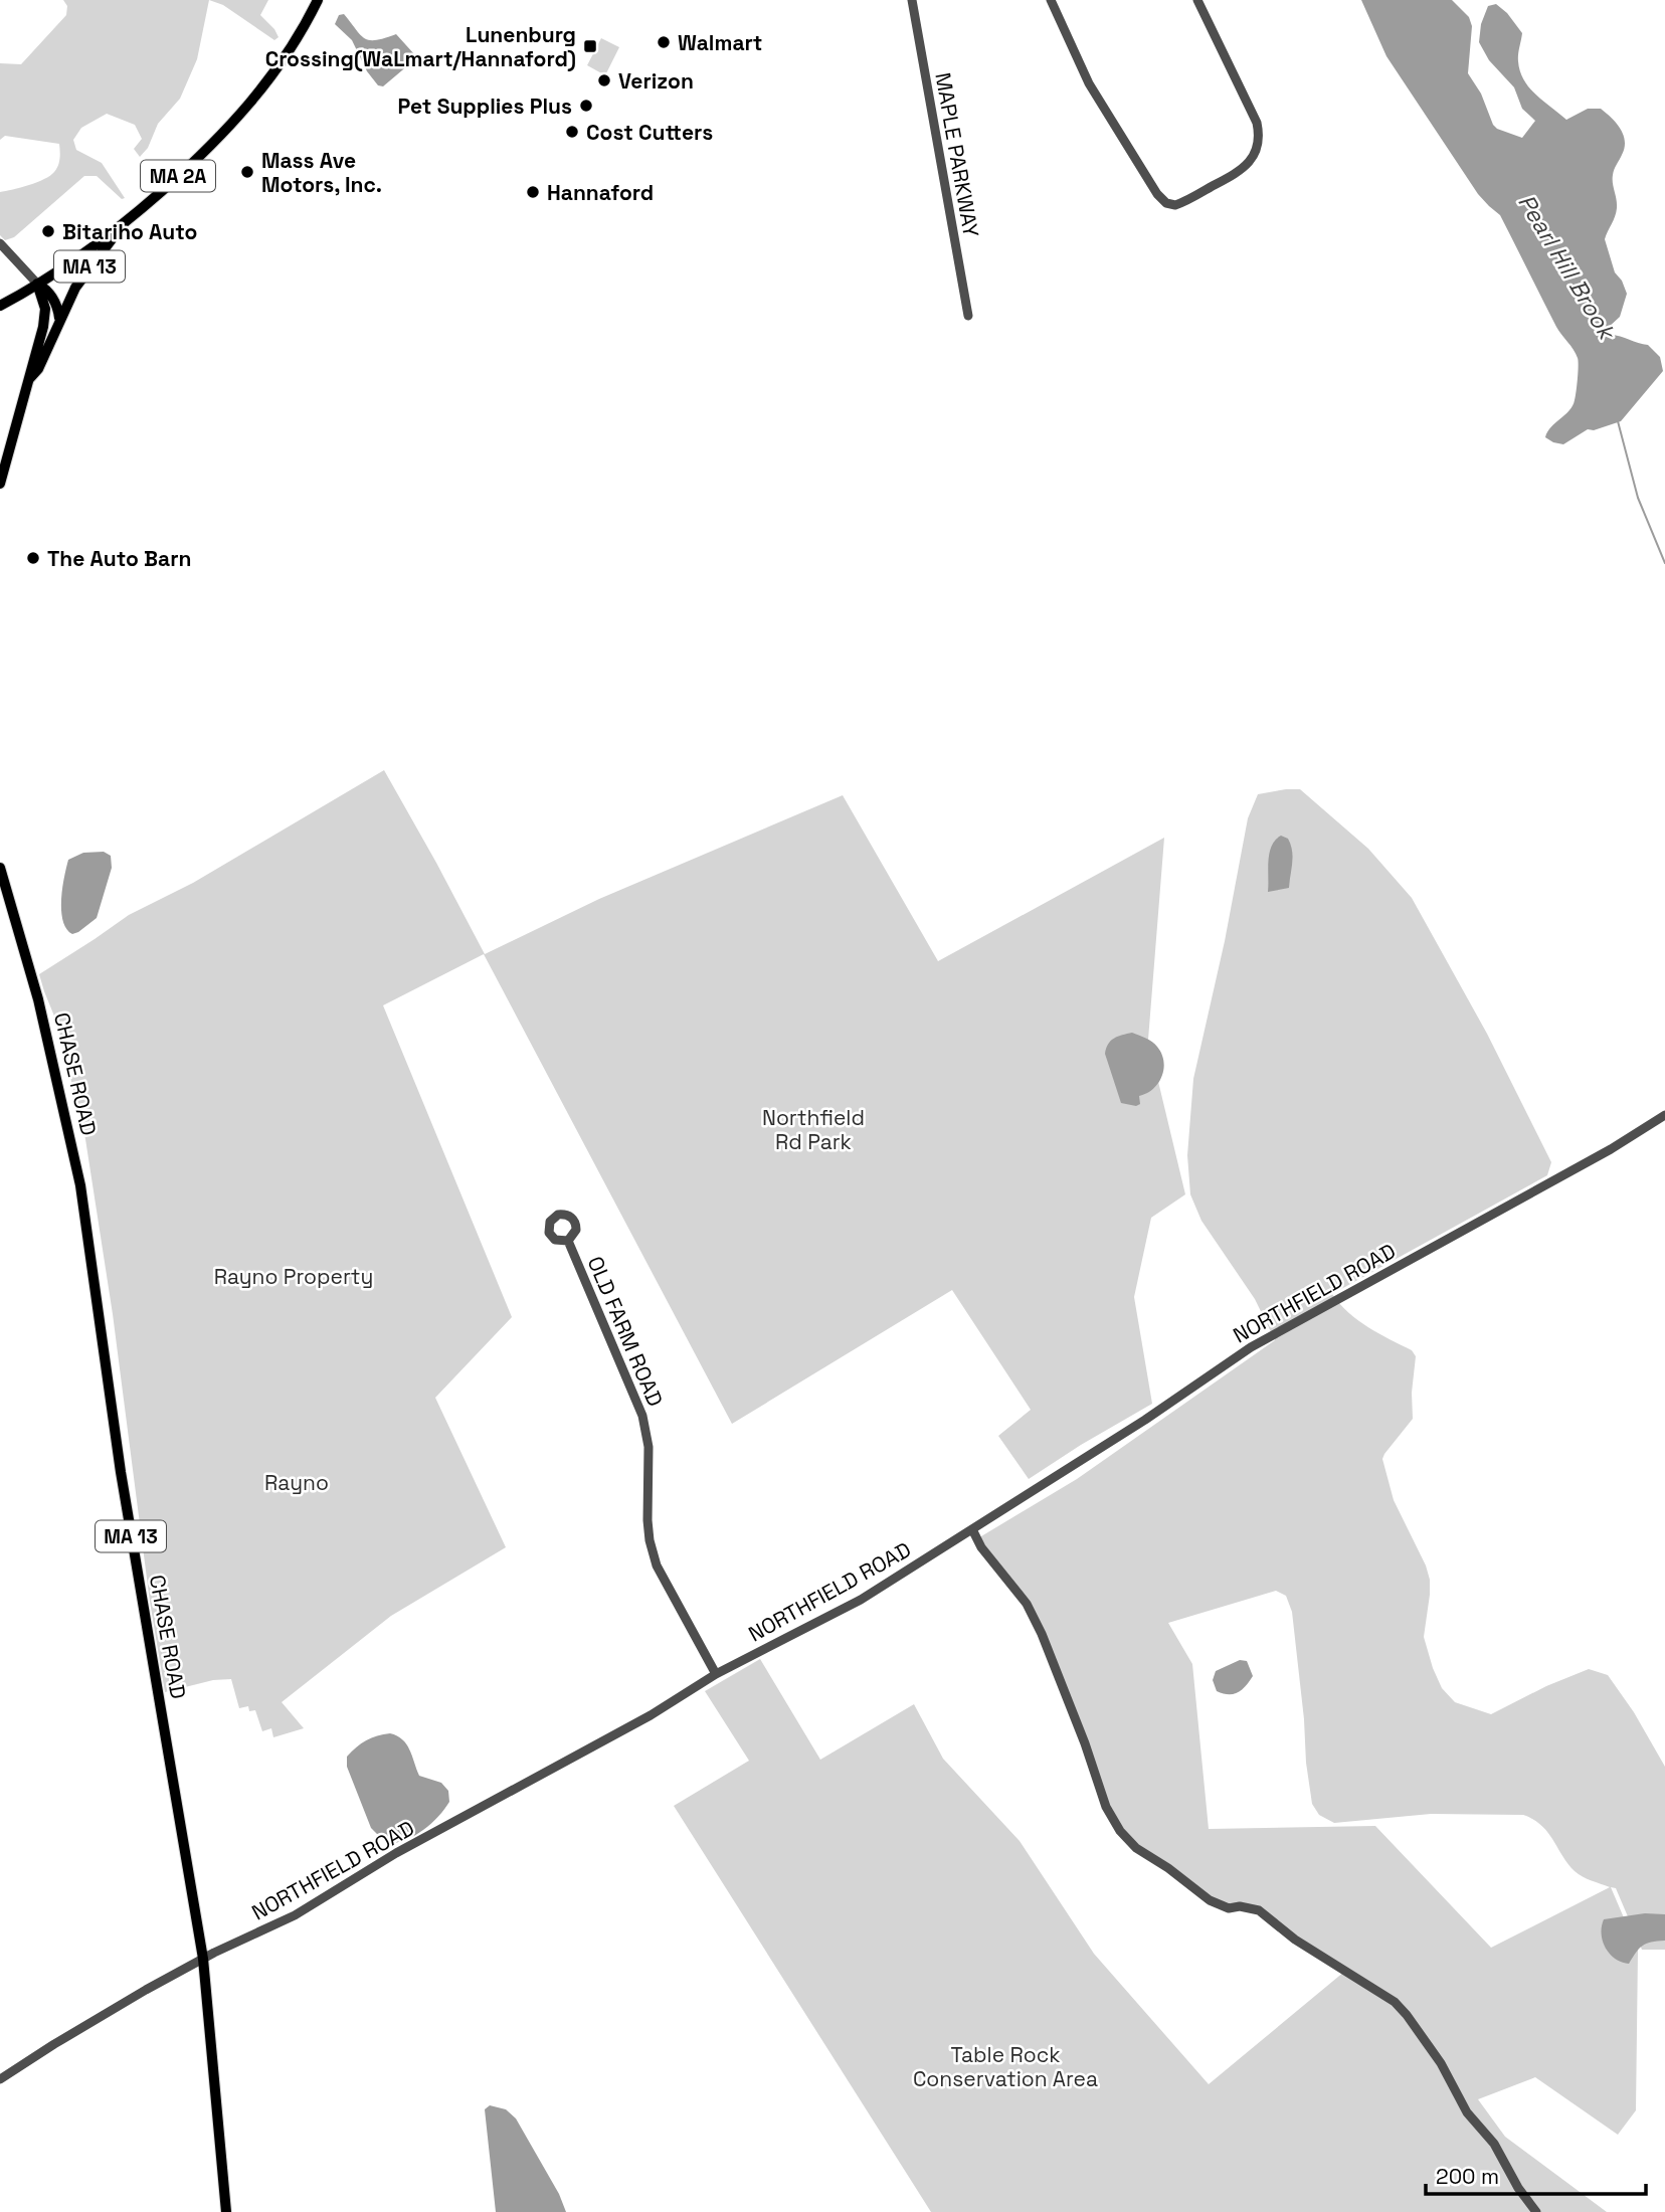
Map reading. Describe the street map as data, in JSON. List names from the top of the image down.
{
  "streets": {
    "main road": ["MA 2A", "MA 13", "CHASE ROAD"],
    "street": ["MAPLE PARKWAY", "NORTHFIELD ROAD", "OLD FARM ROAD"]
  },
  "crossings": [
    ["MA 2A", "MA 13"],
    ["CHASE ROAD", "NORTHFIELD ROAD"],
    ["NORTHFIELD ROAD", "OLD FARM ROAD"]
  ],
  "water": ["Pearl Hill Brook"],
  "parks": [
    "Northfield Rd Park",
    "Rayno Property",
    "Rayno",
    "Table Rock Conservation Area"
  ],
  "places": {
    "other": [
      "Walmart",
      "Verizon",
      "Pet Supplies Plus",
      "Cost Cutters",
      "Mass Ave Motors, Inc.",
      "Hannaford",
      "Bitariho Auto",
      "The Auto Barn"
    ],
    "transit": ["Lunenburg Crossing(WaLmart/Hannaford)"]
  },
  "scale_bar": "200 m"
}
